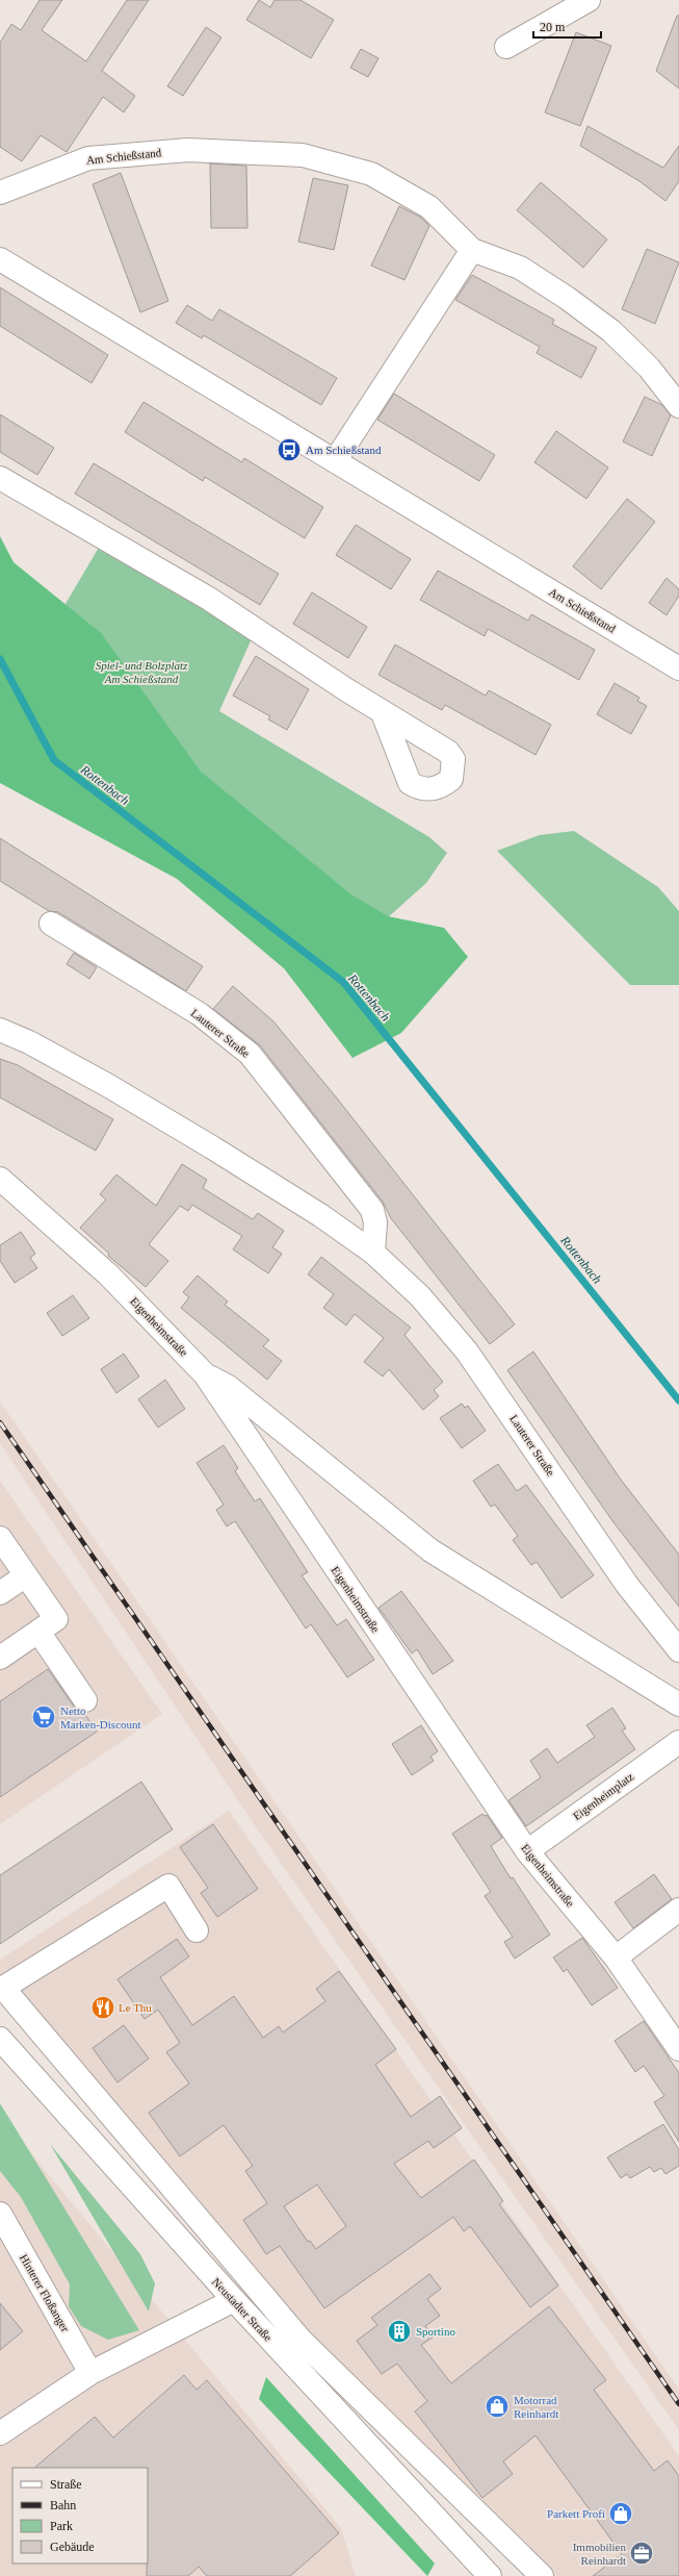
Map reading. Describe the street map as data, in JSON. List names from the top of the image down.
{
  "streets": {
    "street": [
      "Am Schießstand",
      "Lauterer Straße",
      "Eigenheimstraße",
      "Eigenheimplatz",
      "Hinterer Floßanger",
      "Neustadter Straße"
    ]
  },
  "crossings": [
    ["Eigenheimstraße", "Eigenheimplatz"]
  ],
  "water": ["Rottenbach"],
  "parks": ["Spiel- und Bolzplatz Am Schießstand"],
  "places": {
    "bus stop": ["Am Schießstand"],
    "supermarket": ["Netto Marken-Discount"],
    "restaurant": ["Le Thu"],
    "building": ["Sportino"],
    "shop": ["Motorrad Reinhardt", "Parkett Profi"],
    "office": ["Immobilien Reinhardt"]
  },
  "legend": [
    "Straße",
    "Bahn",
    "Park",
    "Gebäude"
  ],
  "scale_bar": "20 m"
}
